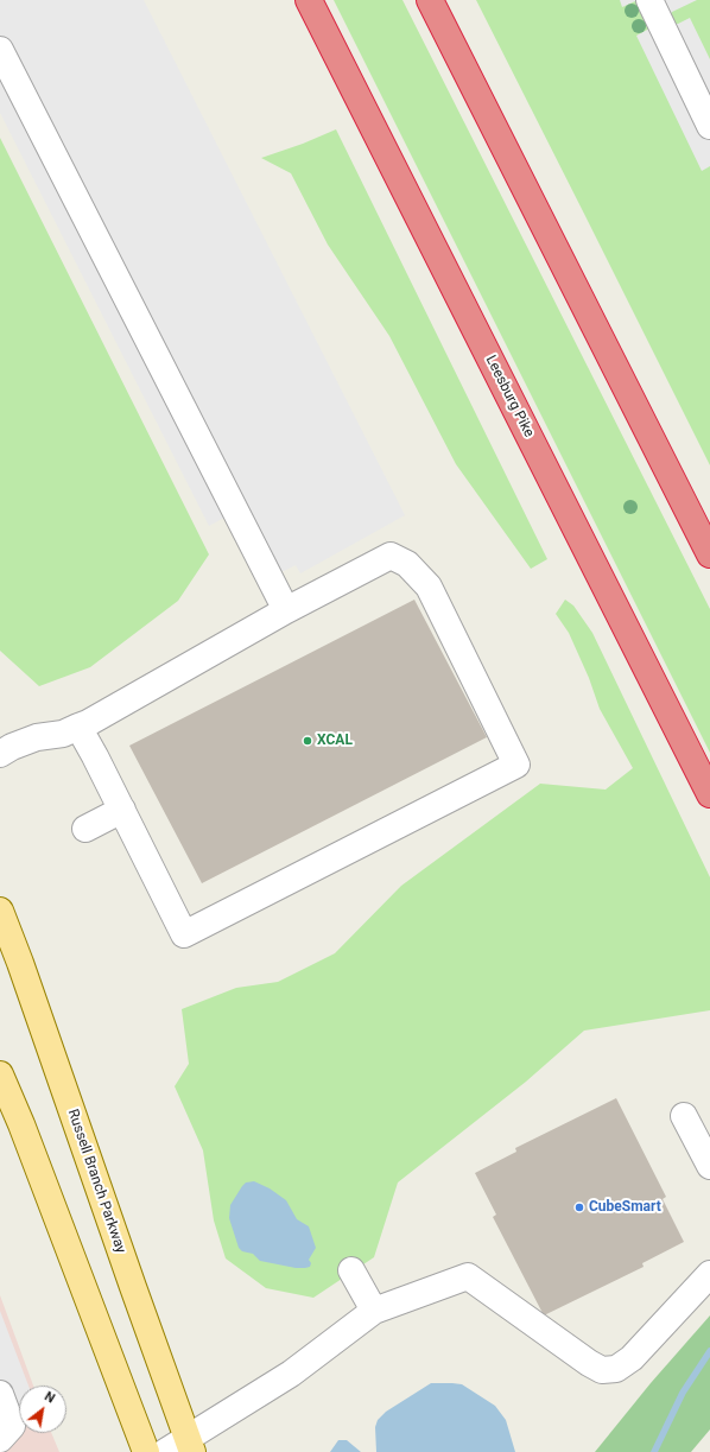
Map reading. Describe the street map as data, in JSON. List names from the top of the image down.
{
  "streets": {
    "highway": ["Leesburg Pike"],
    "main road": ["Russell Branch Parkway"]
  },
  "places": ["XCAL", "CubeSmart"],
  "north": "top right"
}
